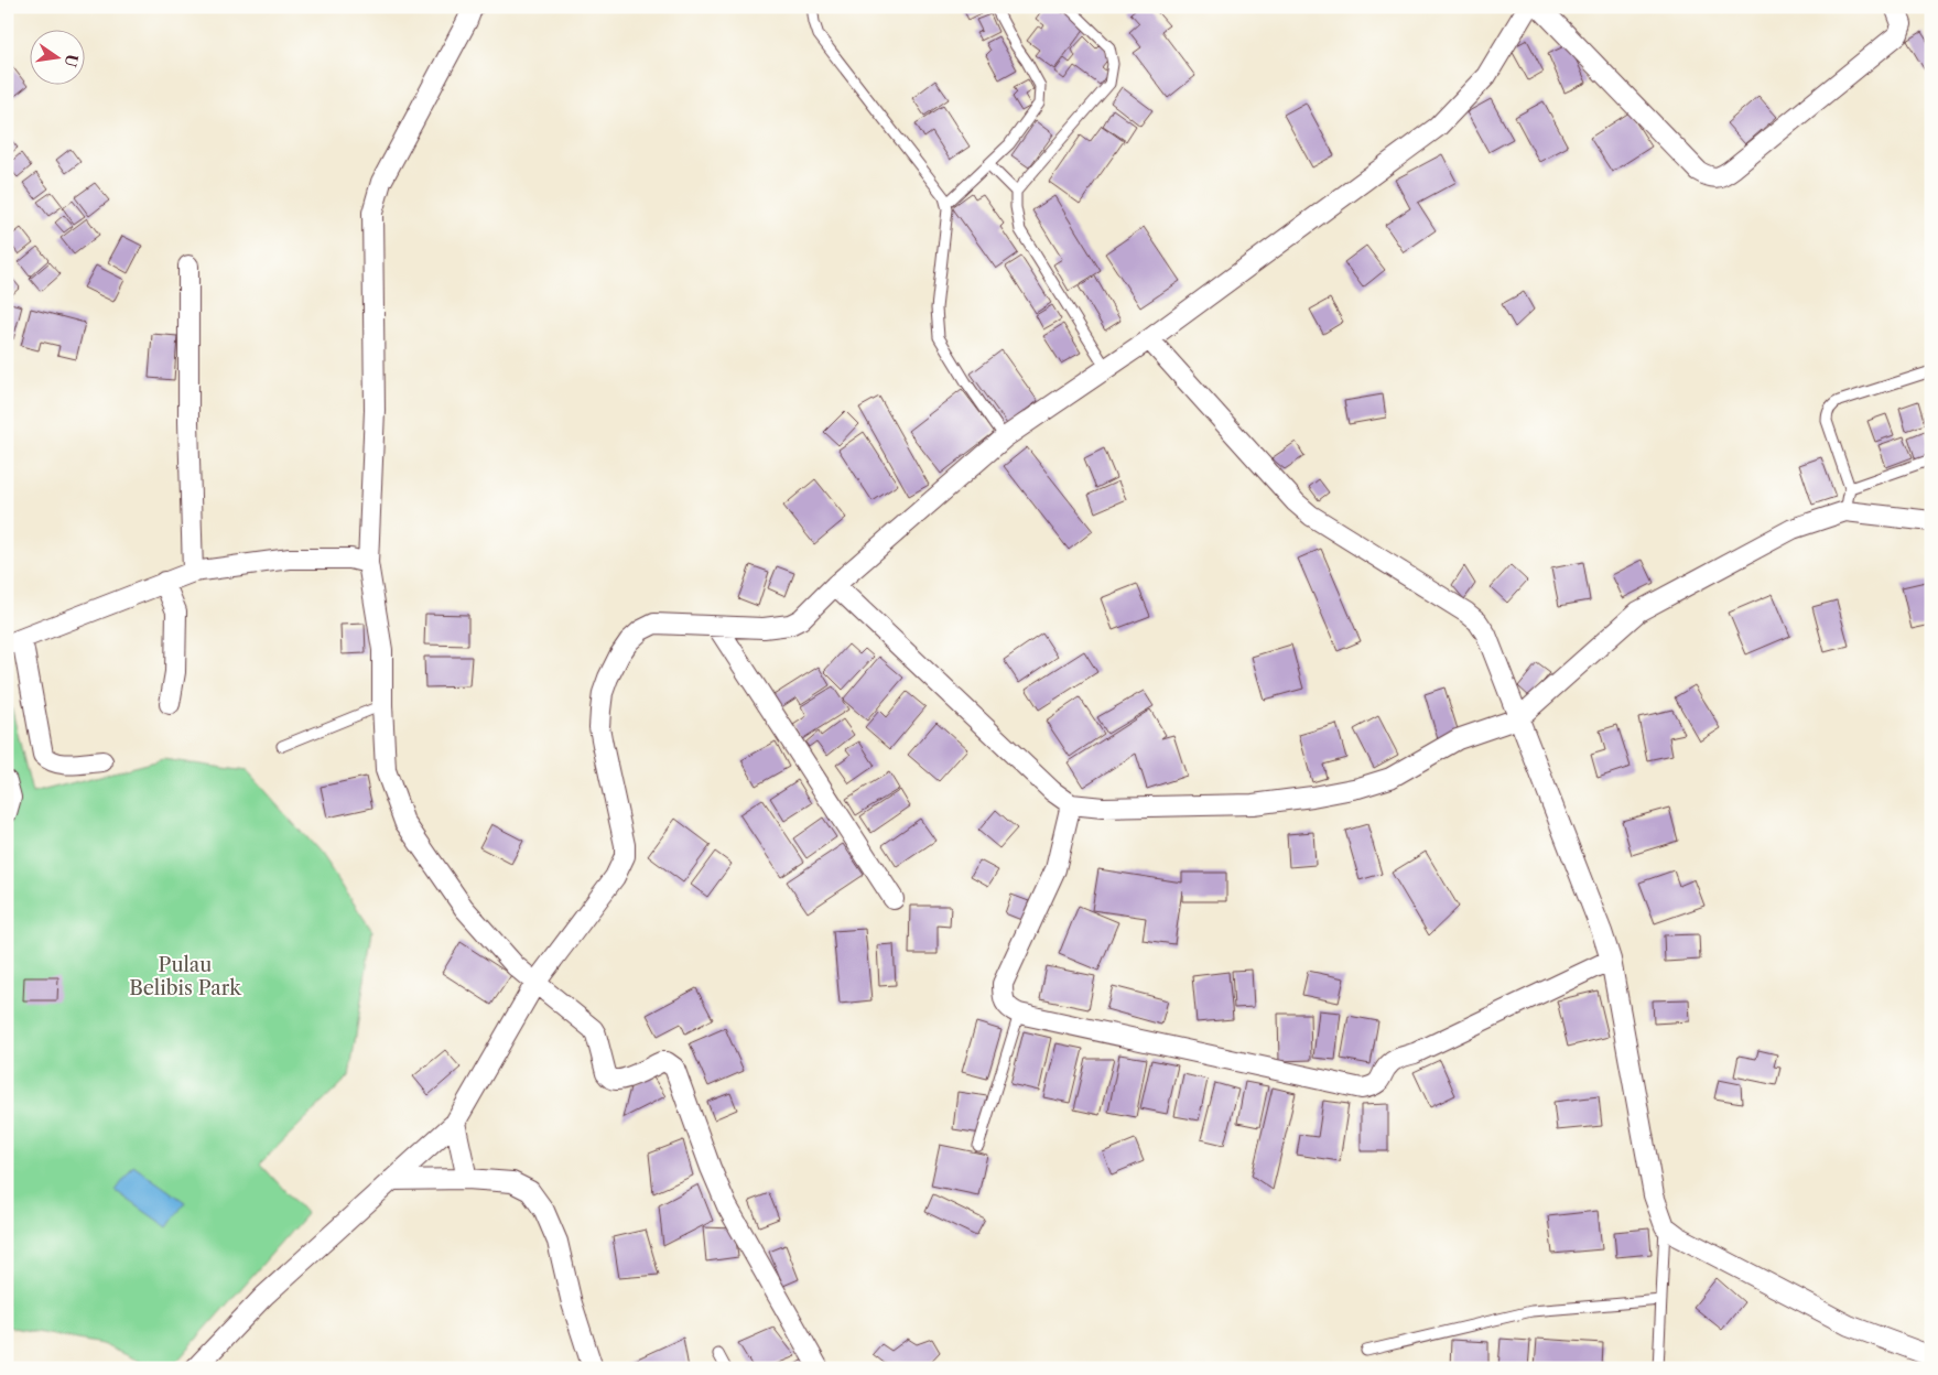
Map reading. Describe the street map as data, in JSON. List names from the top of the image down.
{
  "parks": ["Pulau Belibis Park"],
  "north": "right"
}
